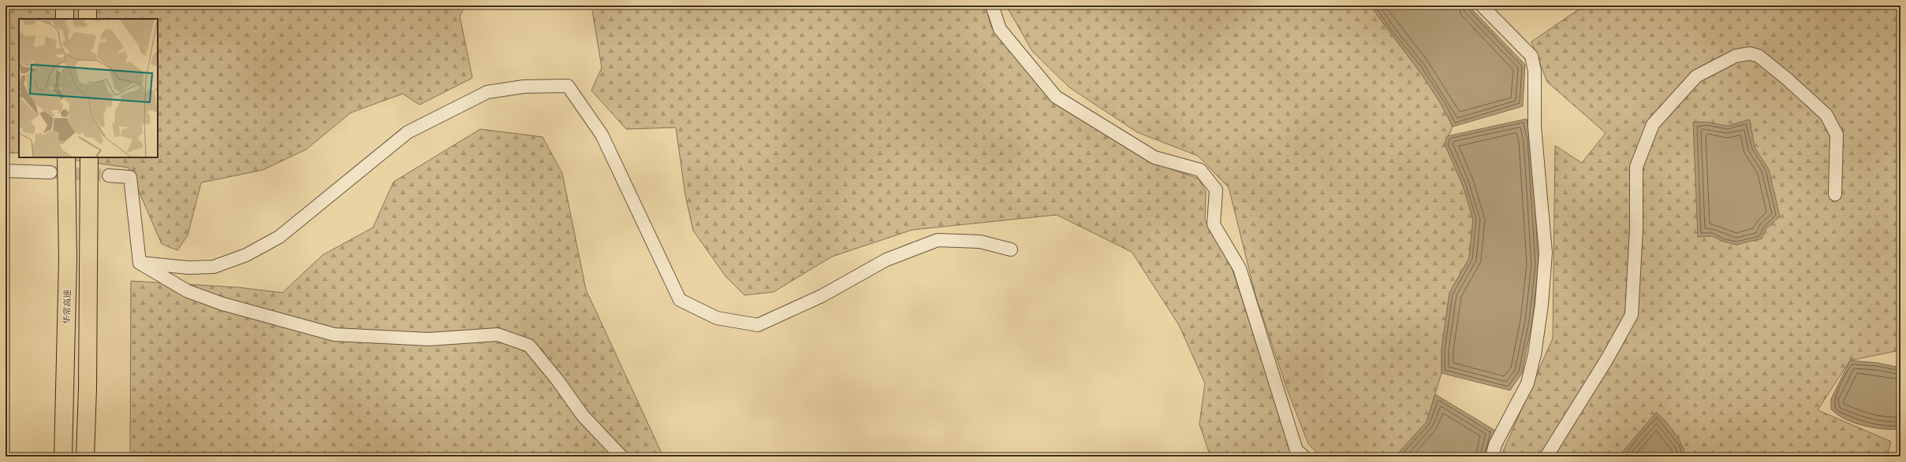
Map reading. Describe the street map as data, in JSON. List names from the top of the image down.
{
  "streets": {
    "highway": ["华常高速"]
  }
}
